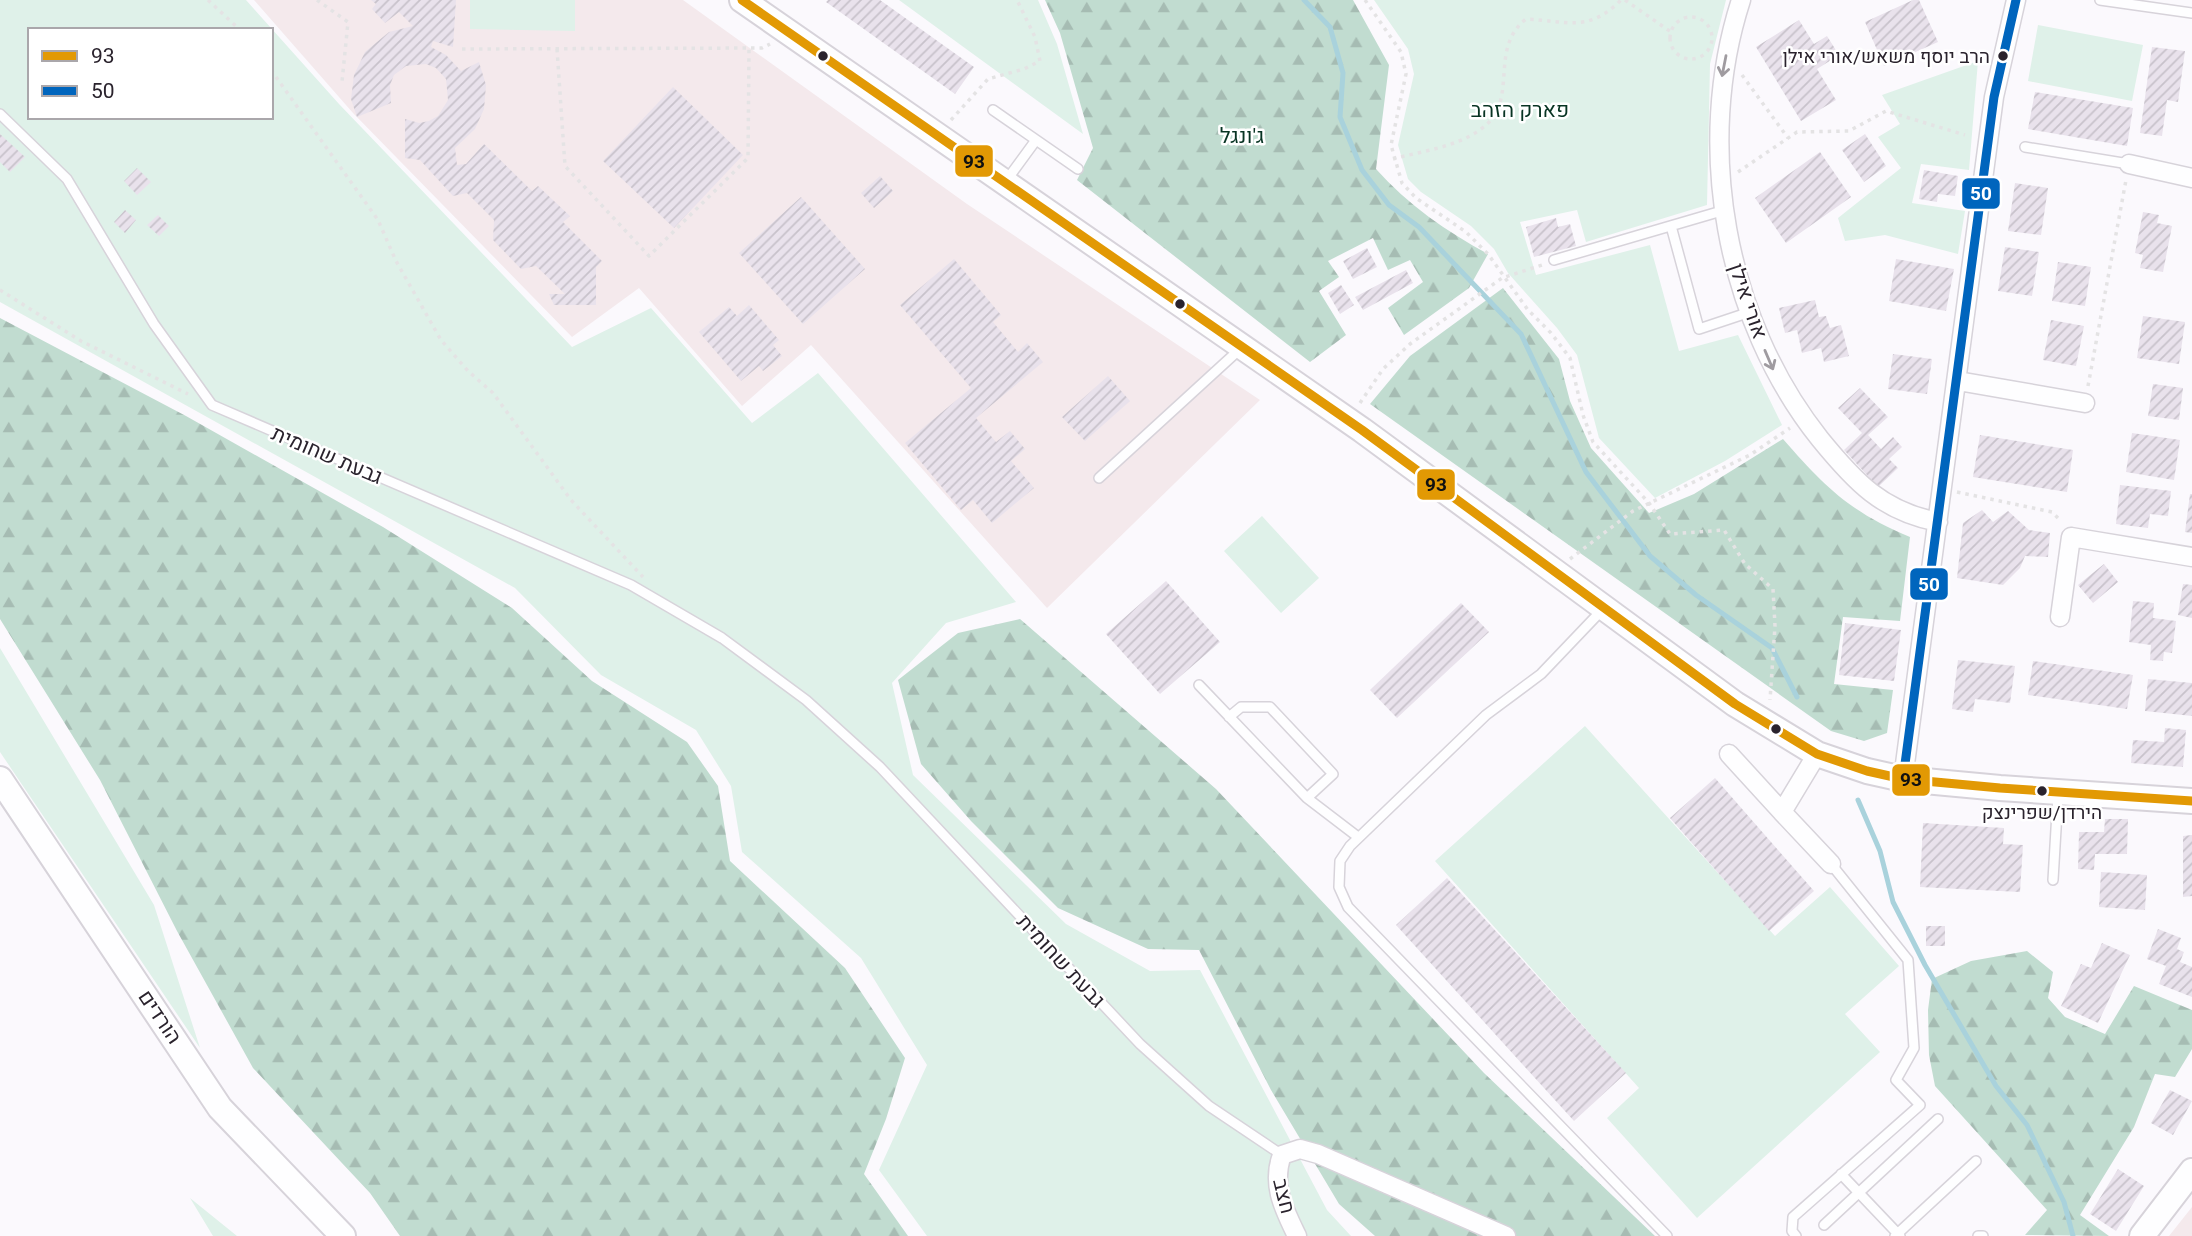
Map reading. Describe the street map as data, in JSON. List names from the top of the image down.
{
  "streets": {
    "street": ["אורי אילן", "הורדים", "חצב"],
    "lane": ["גבעת שחומית"]
  },
  "crossings": [
    ["גבעת שחומית", "חצב"]
  ],
  "parks": ["פארק הזהב", "ג'ונגל"],
  "places": ["הרב יוסף משאש/אורי אילן", "הירדן/שפרינצק"],
  "lines": ["transit line 93", "transit line 50"],
  "legend": ["93", "50"]
}
